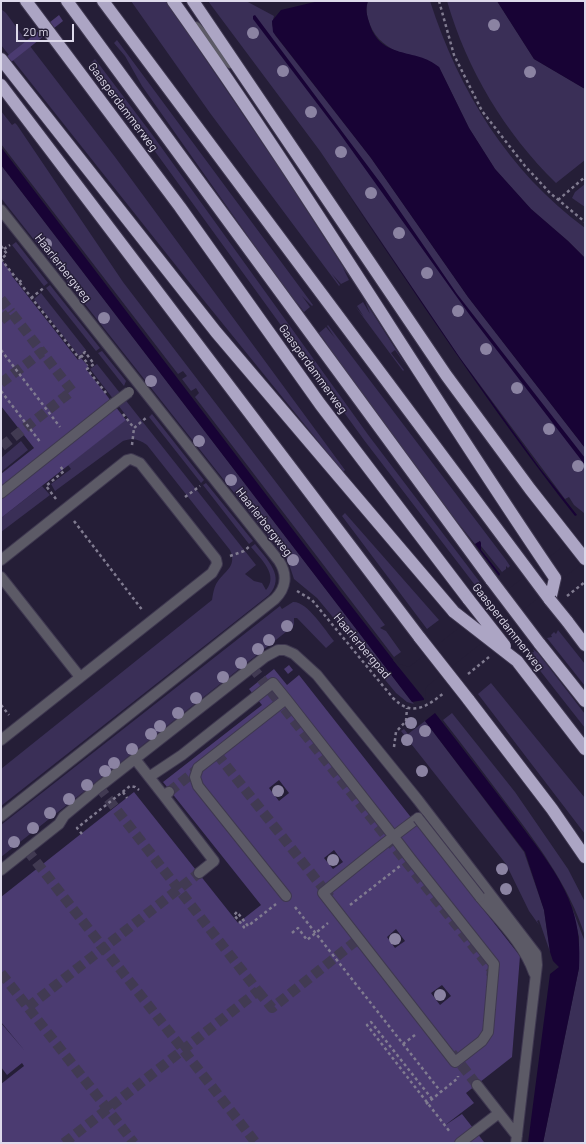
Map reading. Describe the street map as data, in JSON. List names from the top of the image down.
{
  "streets": {
    "highway": ["Gaasperdammerweg"],
    "street": ["Haarlerbergweg"],
    "path": ["Haarlerbergpad"]
  },
  "crossings": [
    ["Haarlerbergweg", "Haarlerbergpad"]
  ],
  "scale_bar": "20 m"
}
